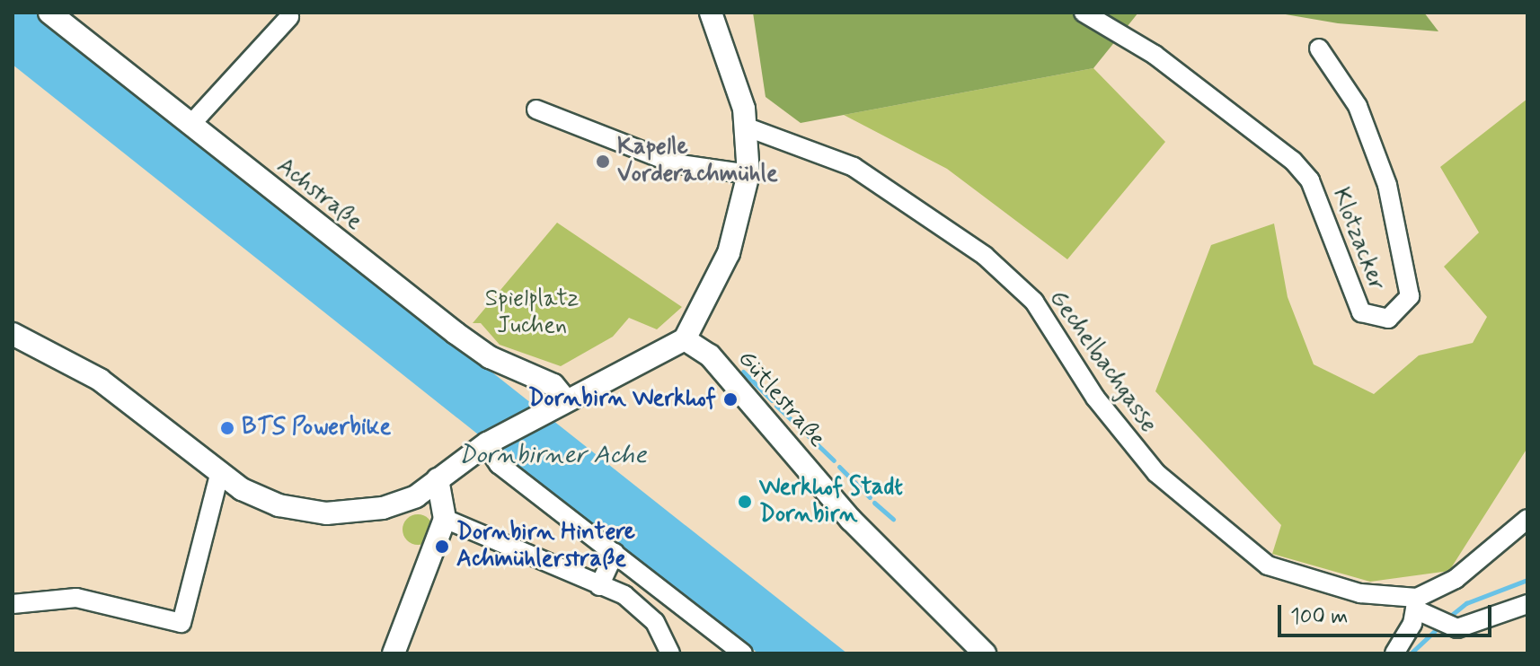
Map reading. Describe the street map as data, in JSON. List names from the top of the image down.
{
  "streets": {
    "street": [
      "Achstraße",
      "Klotzacker",
      "Gechelbachgasse",
      "Gütlestraße"
    ]
  },
  "water": ["Dornbirner Ache"],
  "parks": ["Spielplatz Juchen"],
  "places": [
    "Kapelle Vorderachmühle",
    "Dornbirn Werkhof",
    "BTS Powerbike",
    "Werkhof Stadt Dornbirn",
    "Dornbirn Hintere Achmühlerstraße"
  ],
  "scale_bar": "100 m"
}
